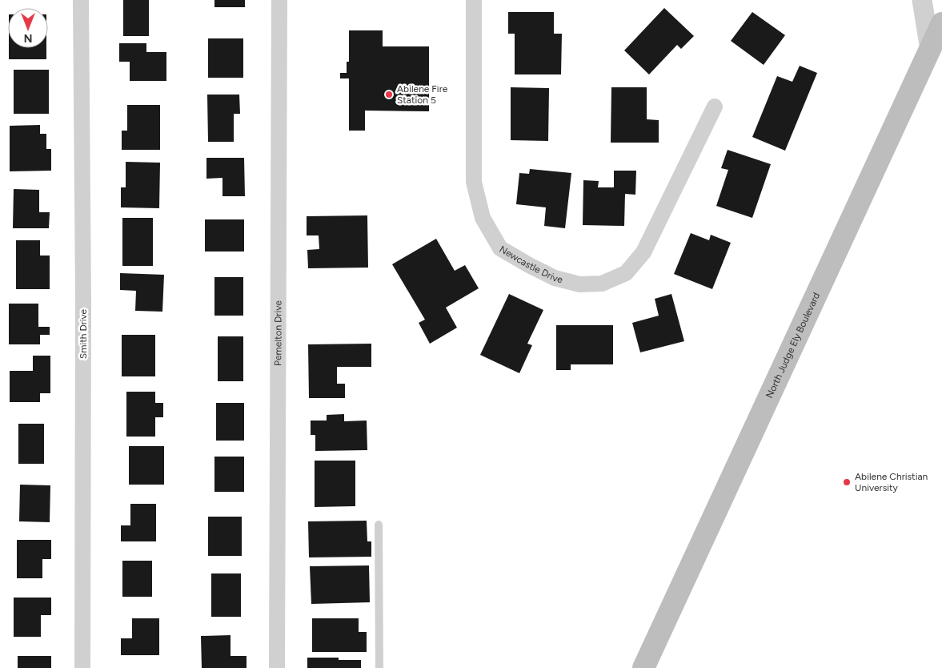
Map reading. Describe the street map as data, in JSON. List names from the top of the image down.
{
  "streets": {
    "main road": ["North Judge Ely Boulevard"],
    "street": ["Newcastle Drive", "Smith Drive", "Pemelton Drive"]
  },
  "places": ["Abilene Fire Station 5", "Abilene Christian University"],
  "north": "bottom"
}
